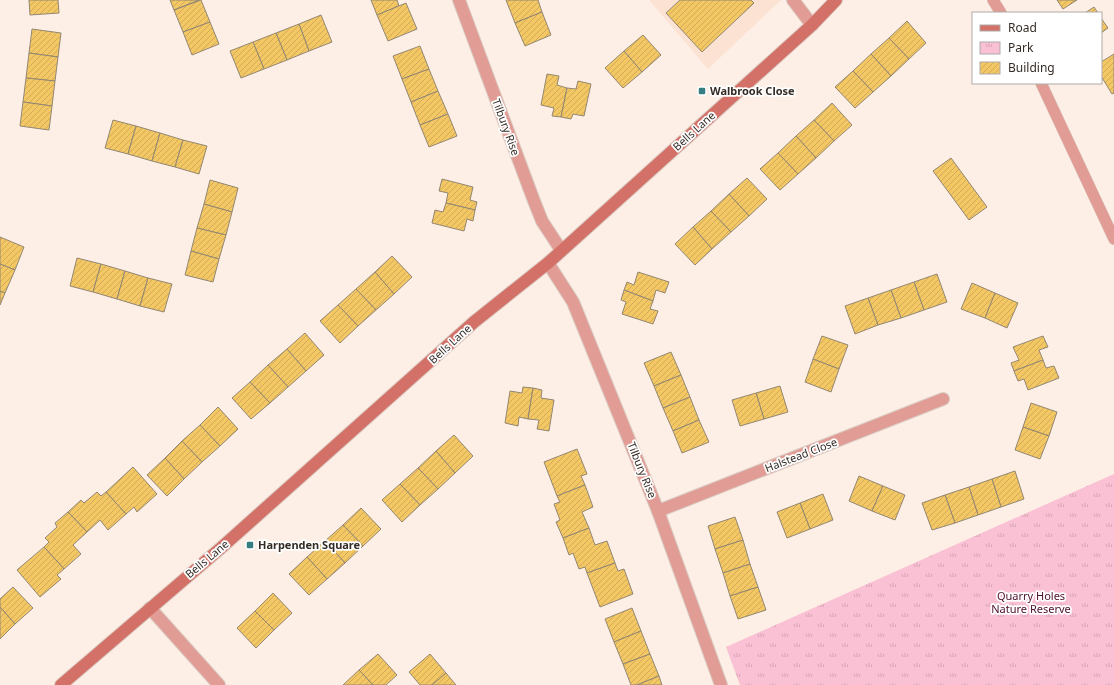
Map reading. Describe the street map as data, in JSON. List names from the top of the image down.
{
  "streets": {
    "main road": ["Bells Lane"],
    "street": ["Tilbury Rise", "Halstead Close"]
  },
  "crossings": [
    ["Tilbury Rise", "Bells Lane"],
    ["Tilbury Rise", "Halstead Close"]
  ],
  "parks": ["Quarry Holes Nature Reserve"],
  "places": {
    "transit": ["Walbrook Close", "Harpenden Square"]
  },
  "legend": ["Road", "Park", "Building"]
}
